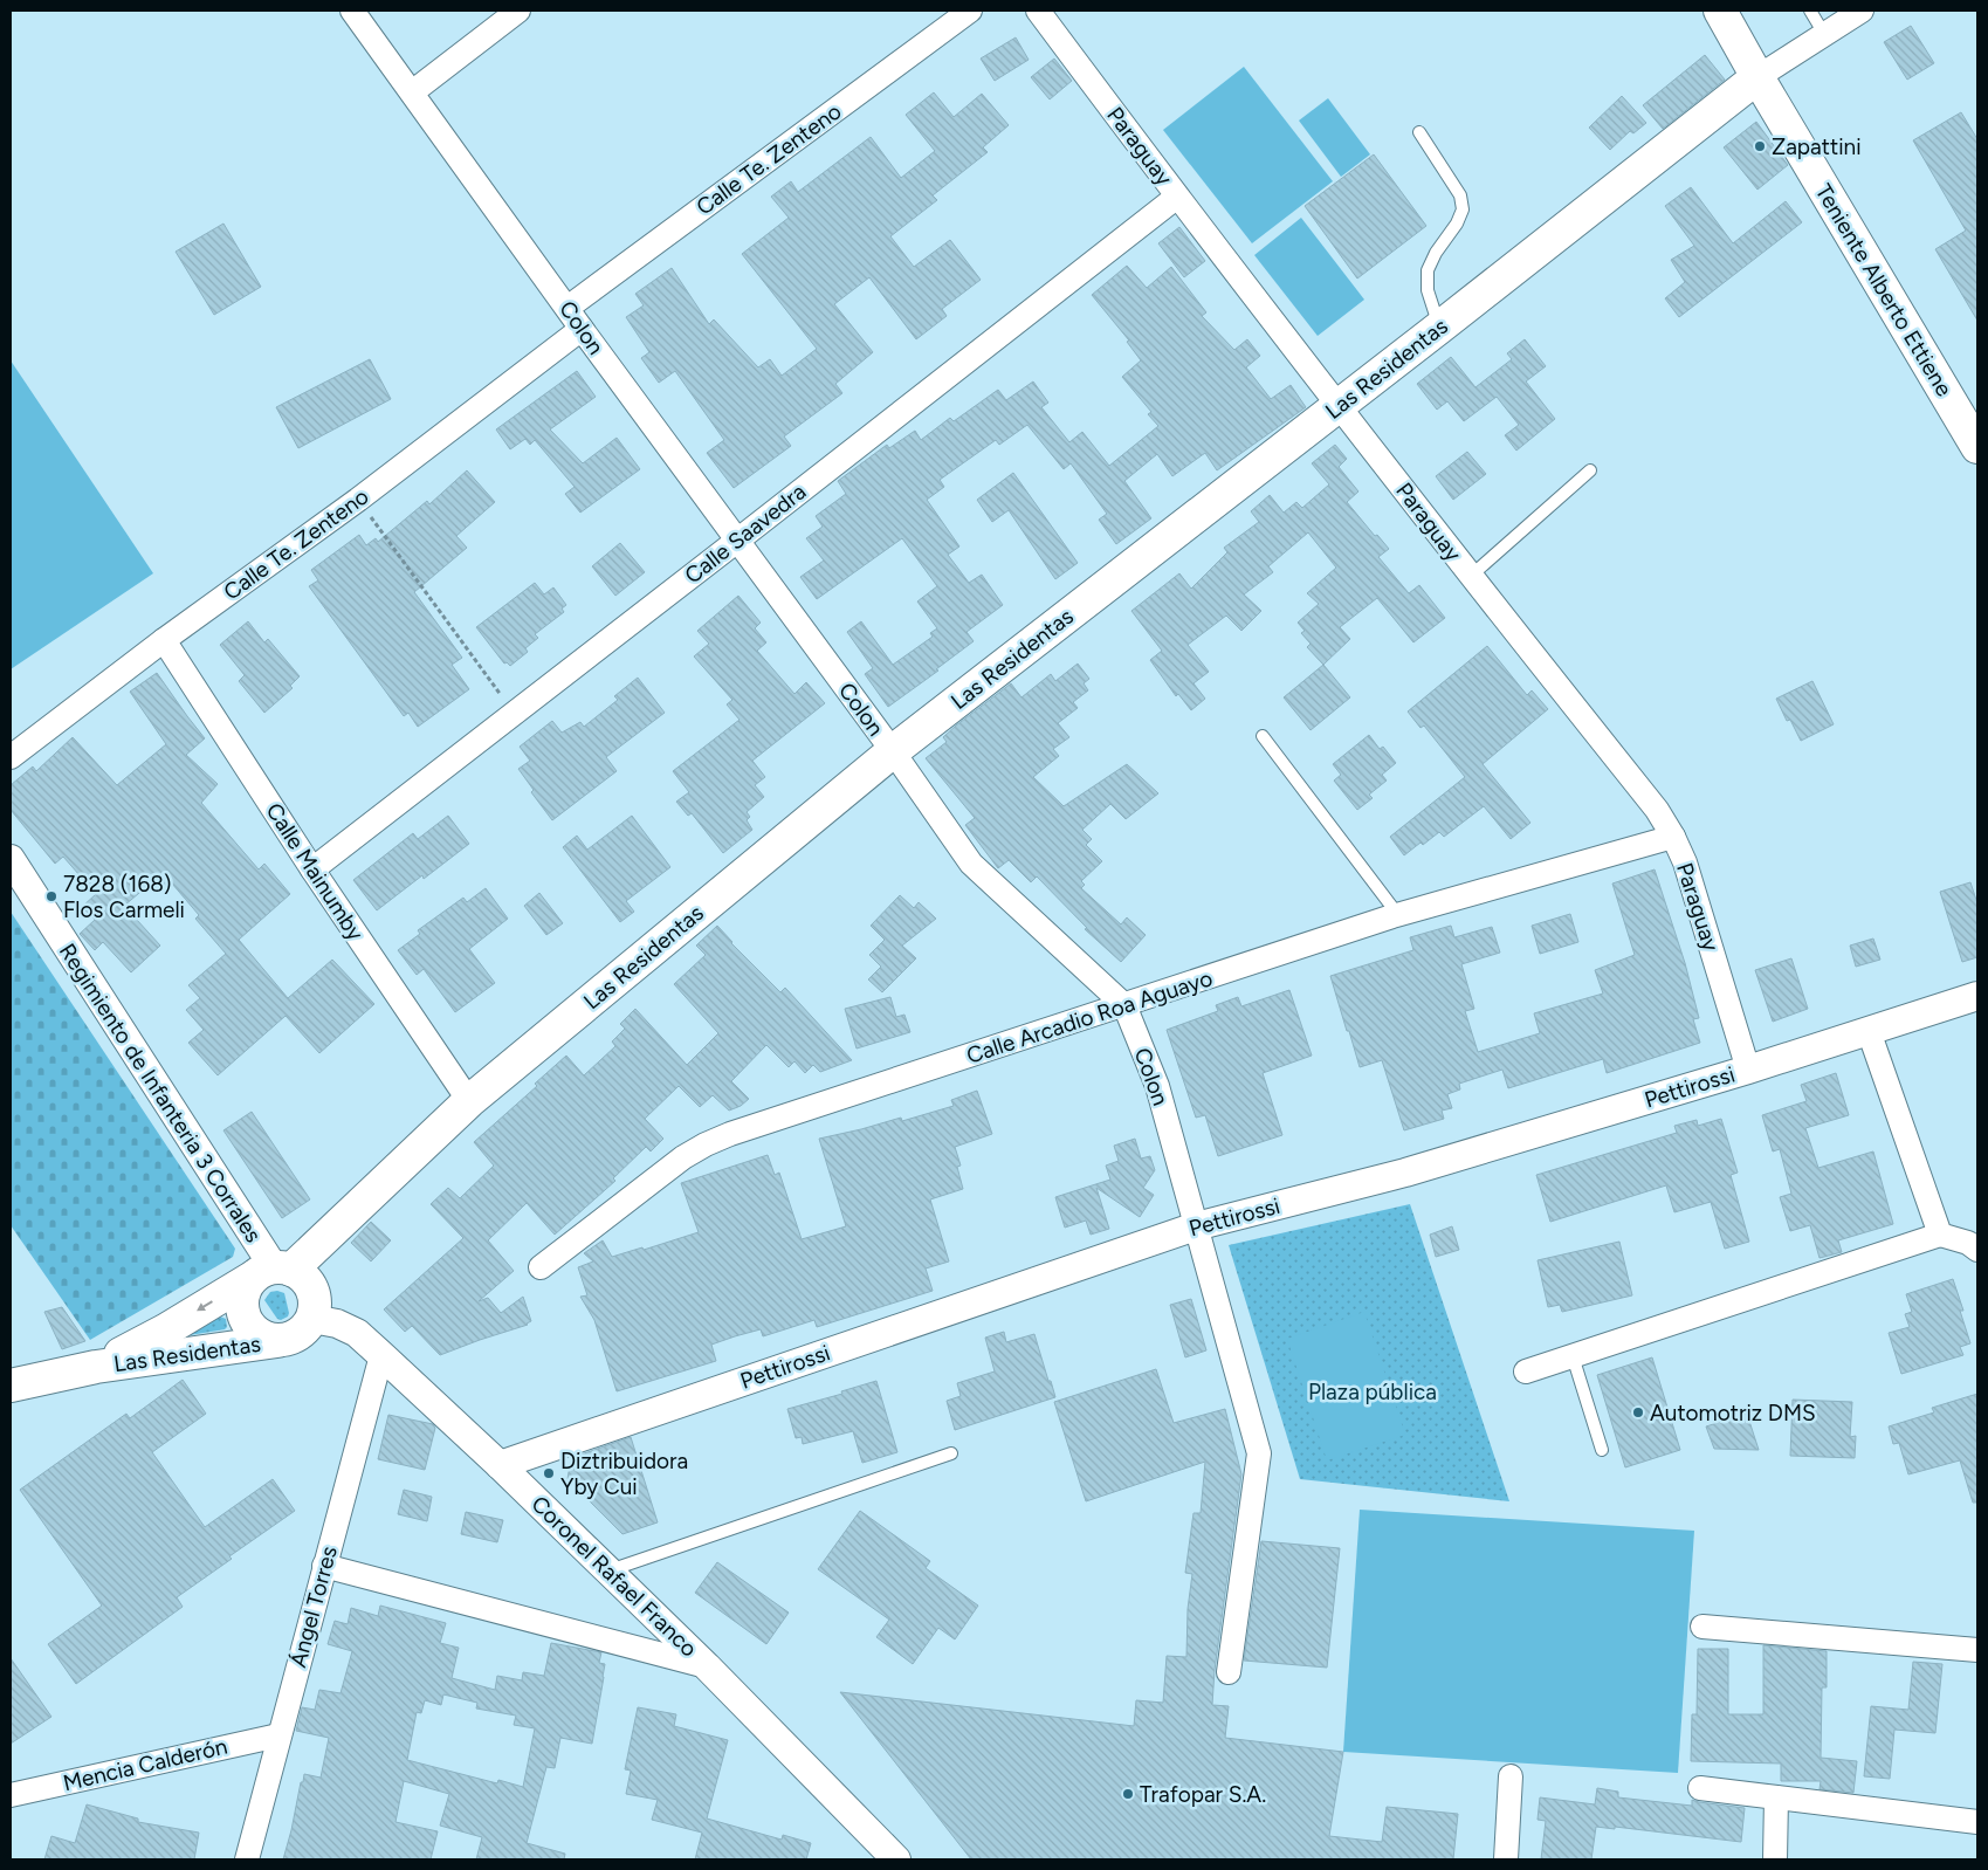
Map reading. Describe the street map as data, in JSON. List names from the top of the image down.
{
  "streets": {
    "main road": ["Teniente Alberto Ettiene", "Las Residentas"],
    "street": [
      "Paraguay",
      "Calle Te. Zenteno",
      "Colon",
      "Calle Saavedra",
      "Calle Mainumby",
      "Calle Arcadio Roa Aguayo",
      "Pettirossi",
      "Regimiento de Infanteria 3 Corrales",
      "Coronel Rafael Franco",
      "Ángel Torres",
      "Mencia Calderón"
    ]
  },
  "crossings": [
    ["Paraguay", "Las Residentas"],
    ["Paraguay", "Calle Saavedra"],
    ["Paraguay", "Calle Arcadio Roa Aguayo"],
    ["Paraguay", "Pettirossi"],
    ["Calle Te. Zenteno", "Colon"],
    ["Calle Te. Zenteno", "Calle Mainumby"],
    ["Teniente Alberto Ettiene", "Las Residentas"],
    ["Colon", "Las Residentas"],
    ["Colon", "Calle Saavedra"],
    ["Colon", "Calle Arcadio Roa Aguayo"],
    ["Colon", "Pettirossi"],
    ["Las Residentas", "Calle Mainumby"],
    ["Las Residentas", "Regimiento de Infanteria 3 Corrales"],
    ["Las Residentas", "Coronel Rafael Franco"],
    ["Calle Saavedra", "Calle Mainumby"],
    ["Pettirossi", "Coronel Rafael Franco"],
    ["Regimiento de Infanteria 3 Corrales", "Coronel Rafael Franco"],
    ["Coronel Rafael Franco", "Ángel Torres"],
    ["Ángel Torres", "Mencia Calderón"]
  ],
  "parks": ["Plaza pública"],
  "places": [
    "Zapattini",
    "7828 (168) Flos Carmeli",
    "Automotriz DMS",
    "Diztribuidora Yby Cui",
    "Trafopar S.A."
  ]
}
